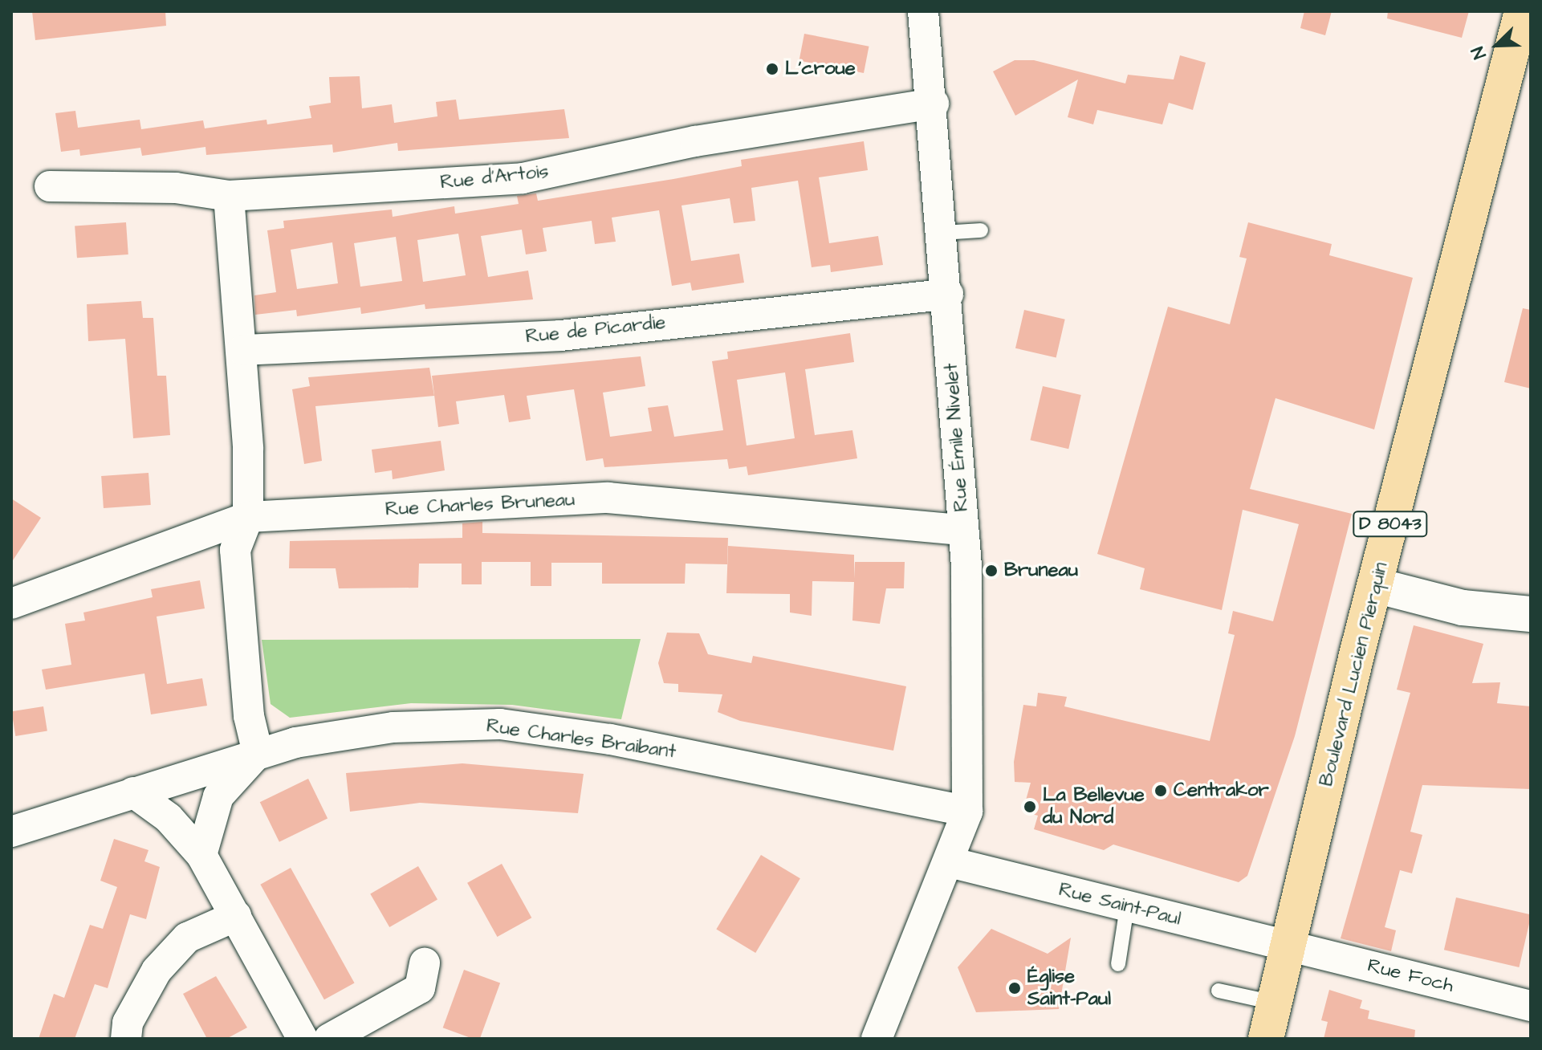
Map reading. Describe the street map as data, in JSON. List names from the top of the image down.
{
  "streets": {
    "main road": ["D 8043", "Boulevard Lucien Pierquin"],
    "street": [
      "Rue d'Artois",
      "Rue de Picardie",
      "Rue Émile Nivelet",
      "Rue Charles Bruneau",
      "Rue Charles Braibant",
      "Rue Saint-Paul",
      "Rue Foch"
    ]
  },
  "crossings": [
    ["Rue d'Artois", "Rue Émile Nivelet"],
    ["Rue de Picardie", "Rue Émile Nivelet"],
    ["Rue Émile Nivelet", "Rue Charles Bruneau"],
    ["Rue Émile Nivelet", "Rue Charles Braibant"],
    ["Rue Émile Nivelet", "Rue Saint-Paul"],
    ["Boulevard Lucien Pierquin", "Rue Saint-Paul"],
    ["Boulevard Lucien Pierquin", "Rue Foch"],
    ["Rue Saint-Paul", "Rue Foch"]
  ],
  "places": [
    "L'croue",
    "Bruneau",
    "Centrakor",
    "La Bellevue du Nord",
    "Église Saint-Paul"
  ],
  "north": "bottom left"
}
